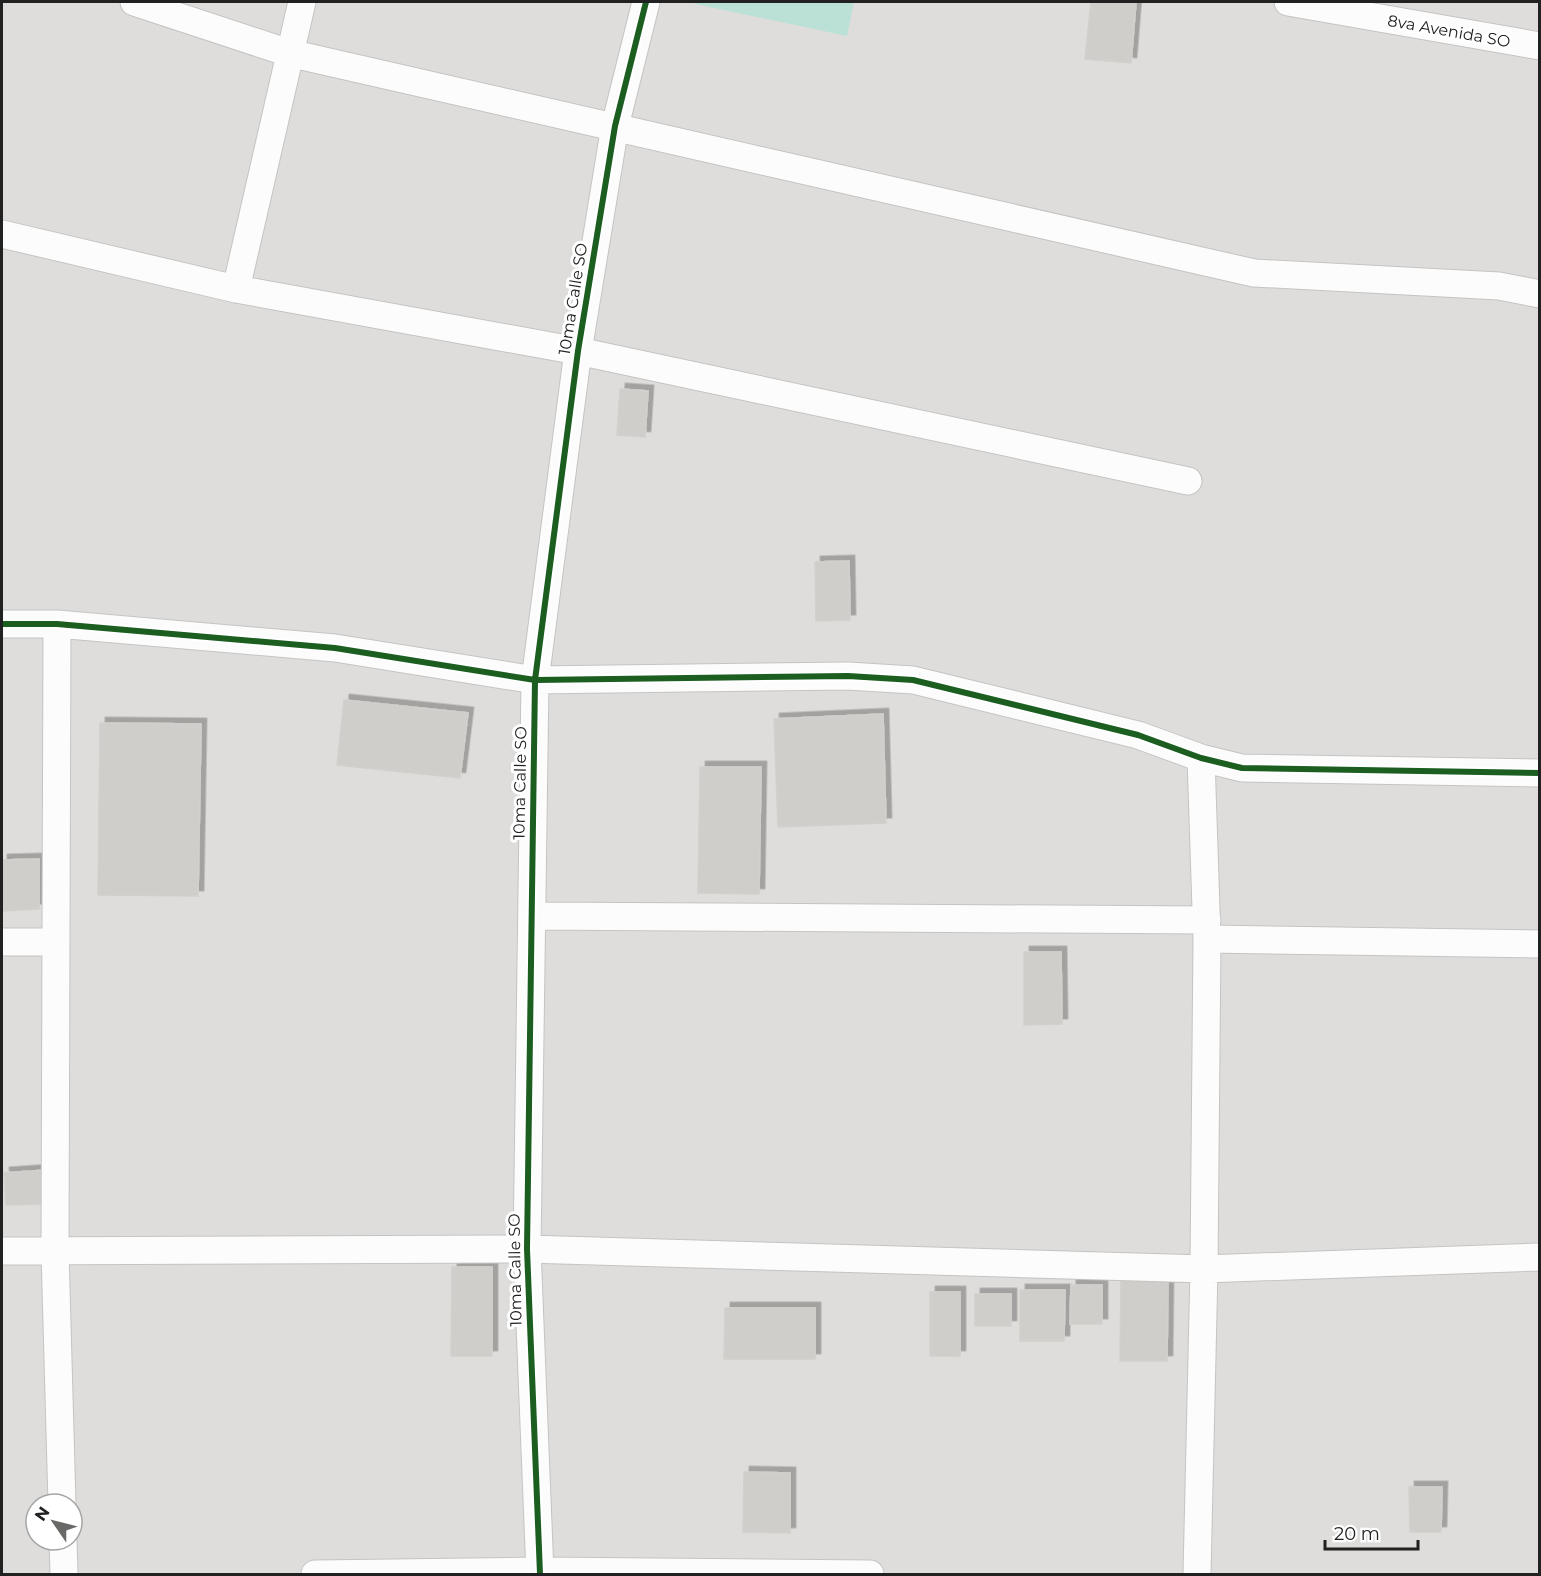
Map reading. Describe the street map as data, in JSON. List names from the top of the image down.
{
  "streets": {
    "street": ["8va Avenida SO", "10ma Calle SO"]
  },
  "scale_bar": "20 m",
  "north": "top left"
}
